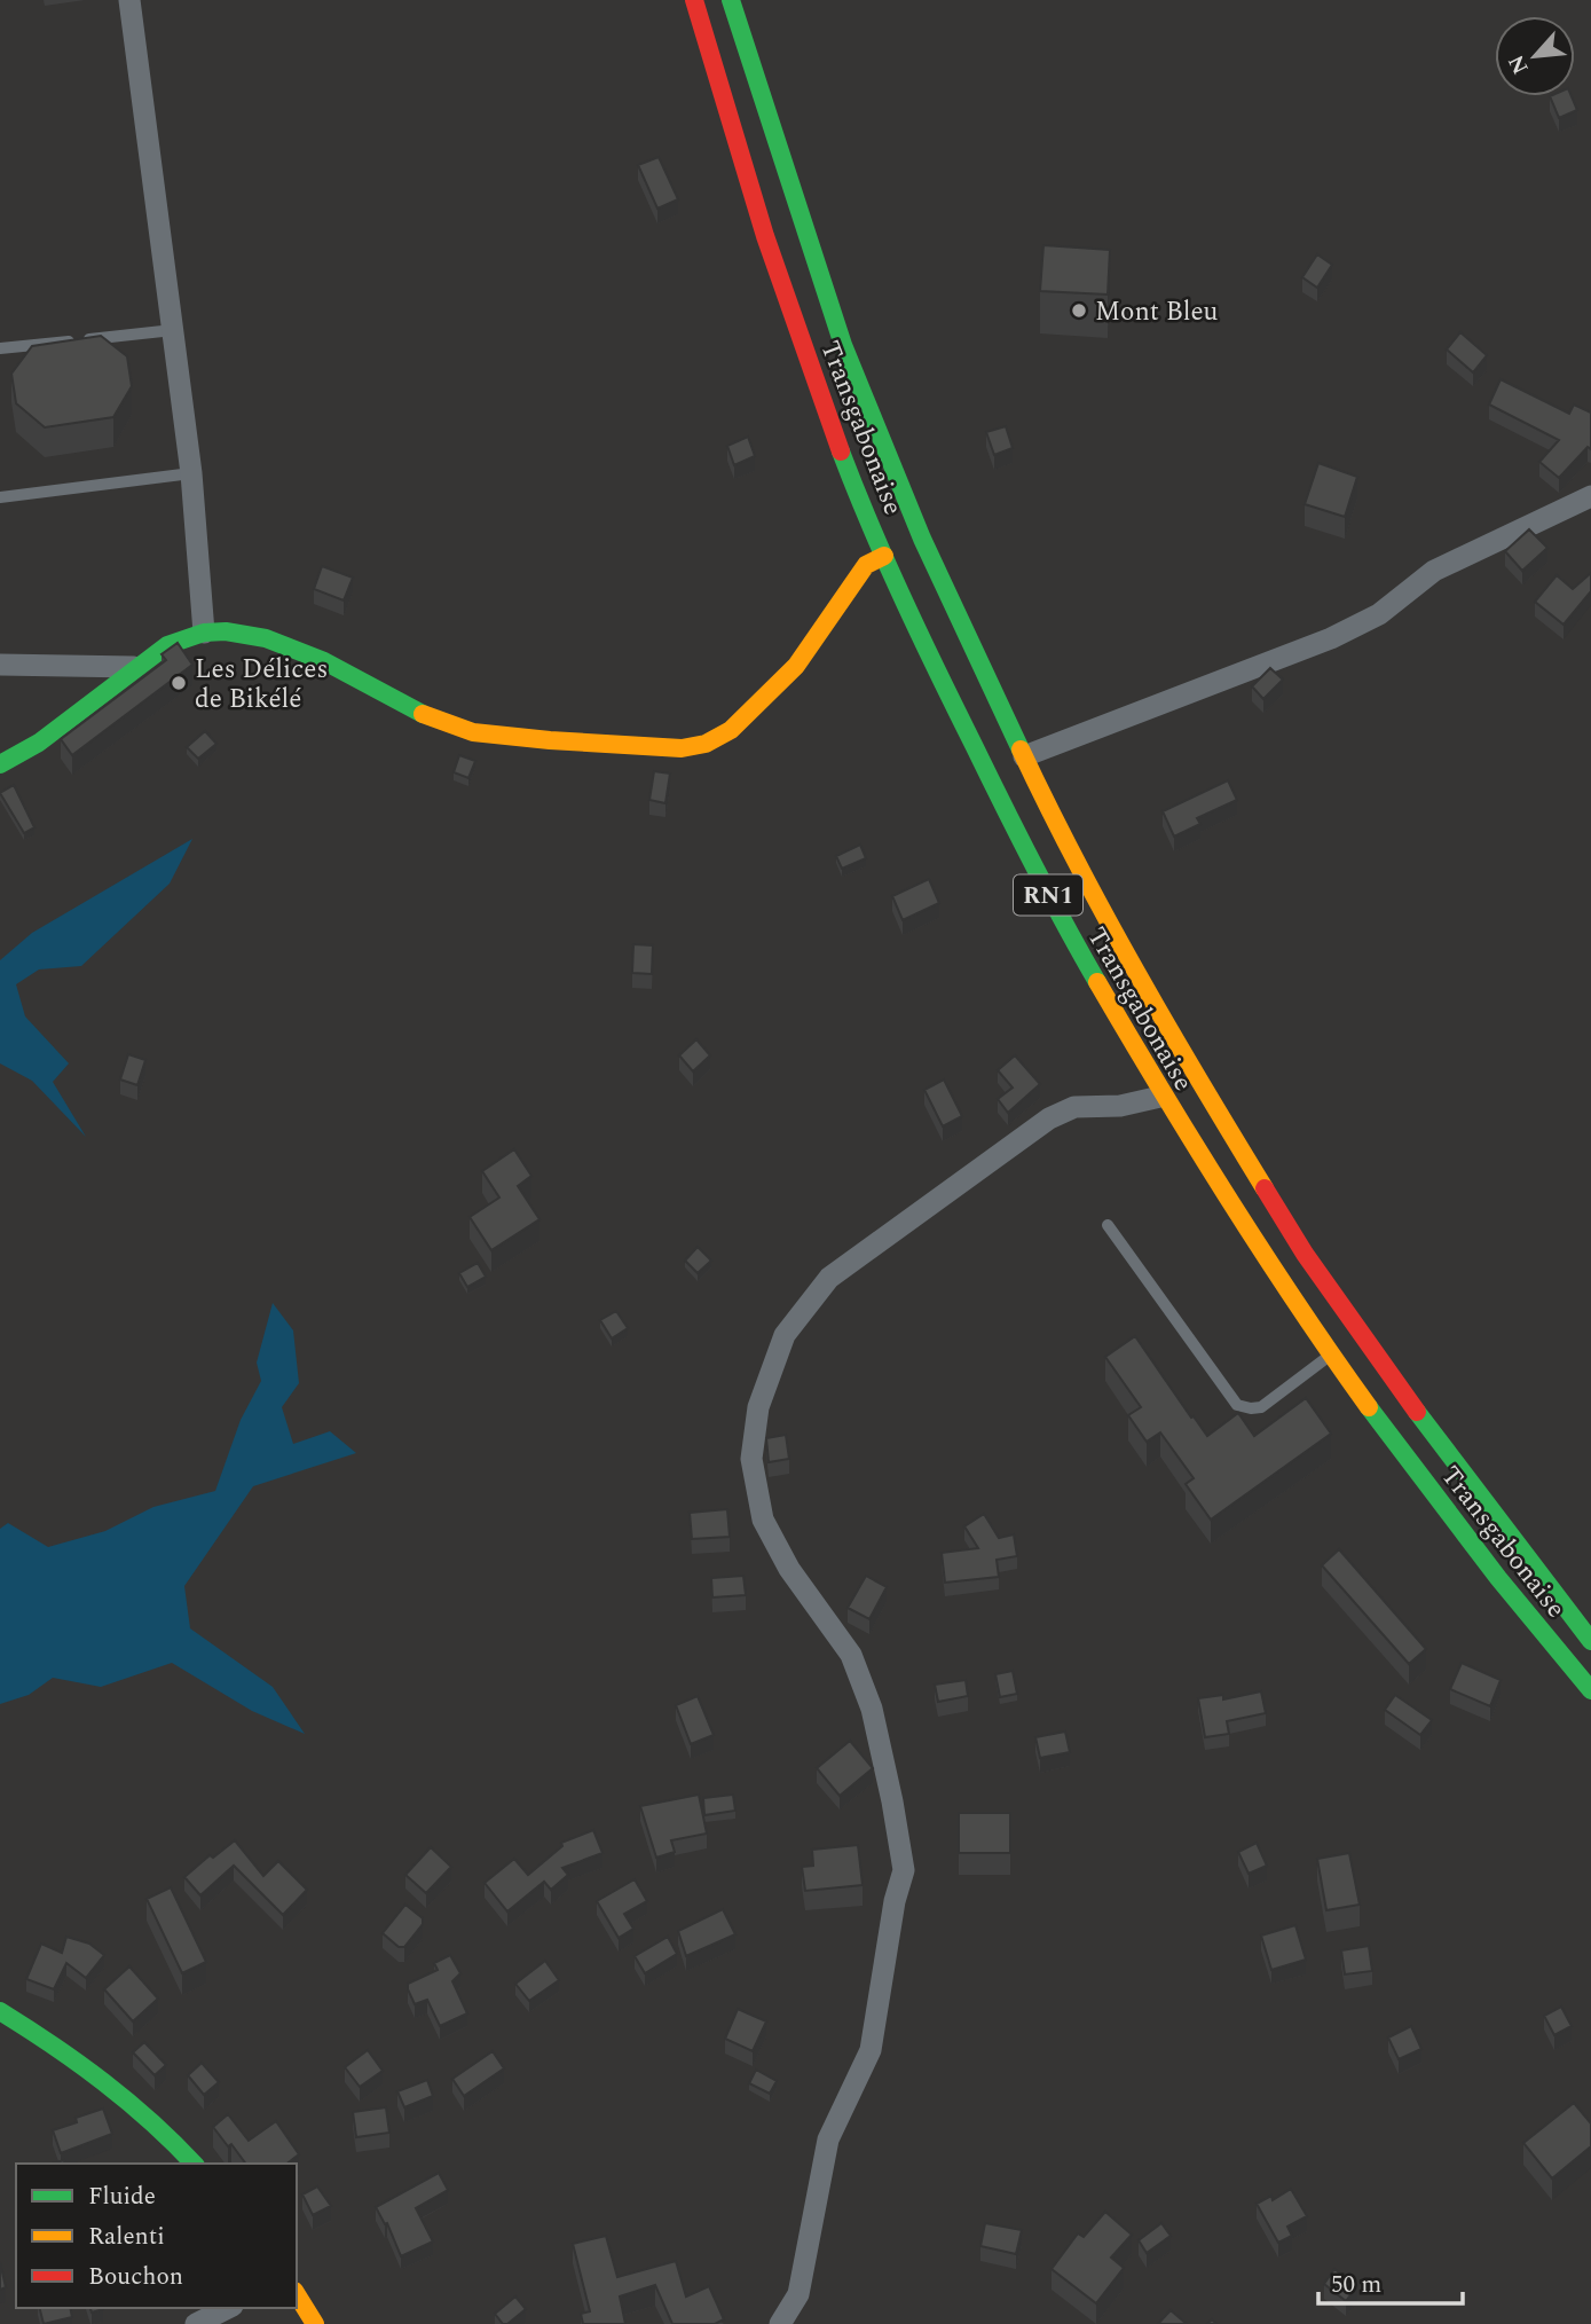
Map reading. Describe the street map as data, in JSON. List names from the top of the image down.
{
  "streets": {
    "main road": ["Transgabonaise", "RN1"]
  },
  "places": ["Mont Bleu", "Les Délices de Bikélé"],
  "legend": ["Fluide", "Ralenti", "Bouchon"],
  "scale_bar": "50 m",
  "north": "bottom left"
}
